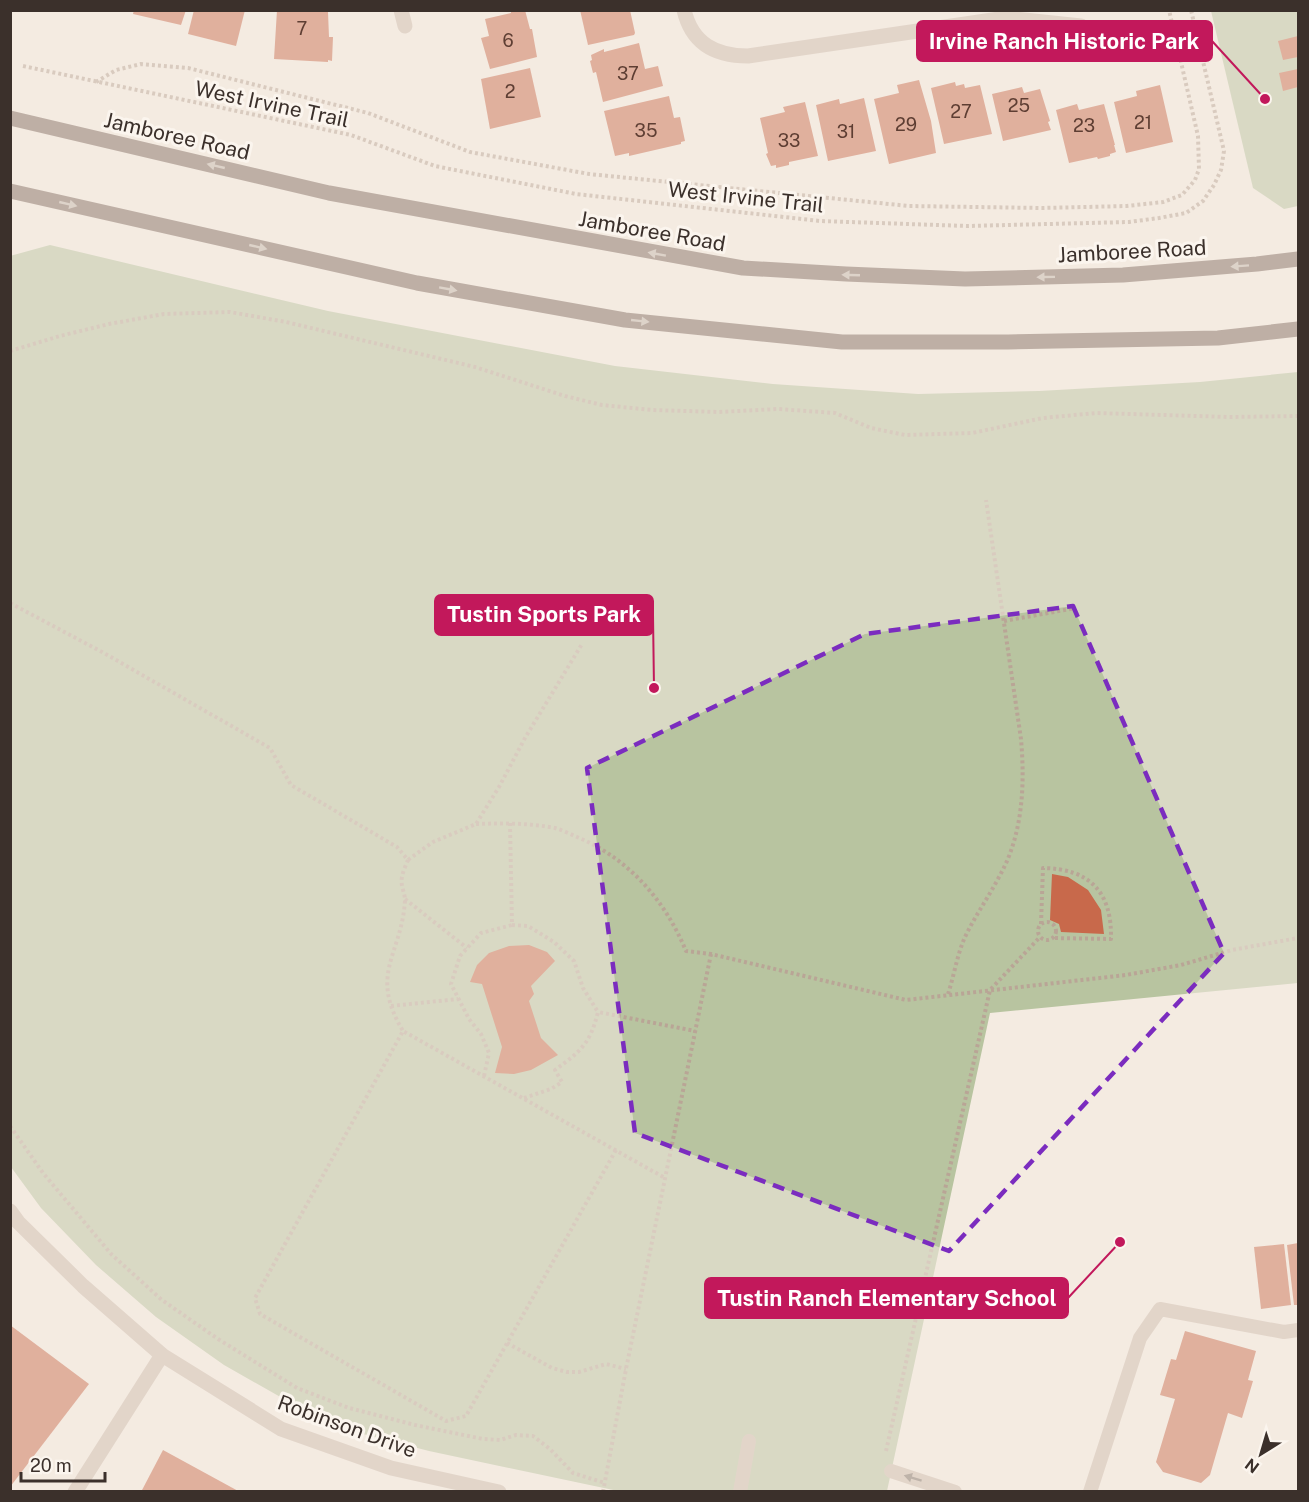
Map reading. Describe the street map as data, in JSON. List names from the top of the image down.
{
  "streets": {
    "main road": ["Jamboree Road"],
    "street": ["Robinson Drive"],
    "path": ["West Irvine Trail"]
  },
  "places": ["Irvine Ranch Historic Park", "Tustin Sports Park", "Tustin Ranch Elementary School"],
  "house_numbers": [
    "7",
    "6",
    "37",
    "2",
    "25",
    "27",
    "21",
    "29",
    "23",
    "35",
    "31",
    "33"
  ],
  "scale_bar": "20 m",
  "north": "bottom left"
}
